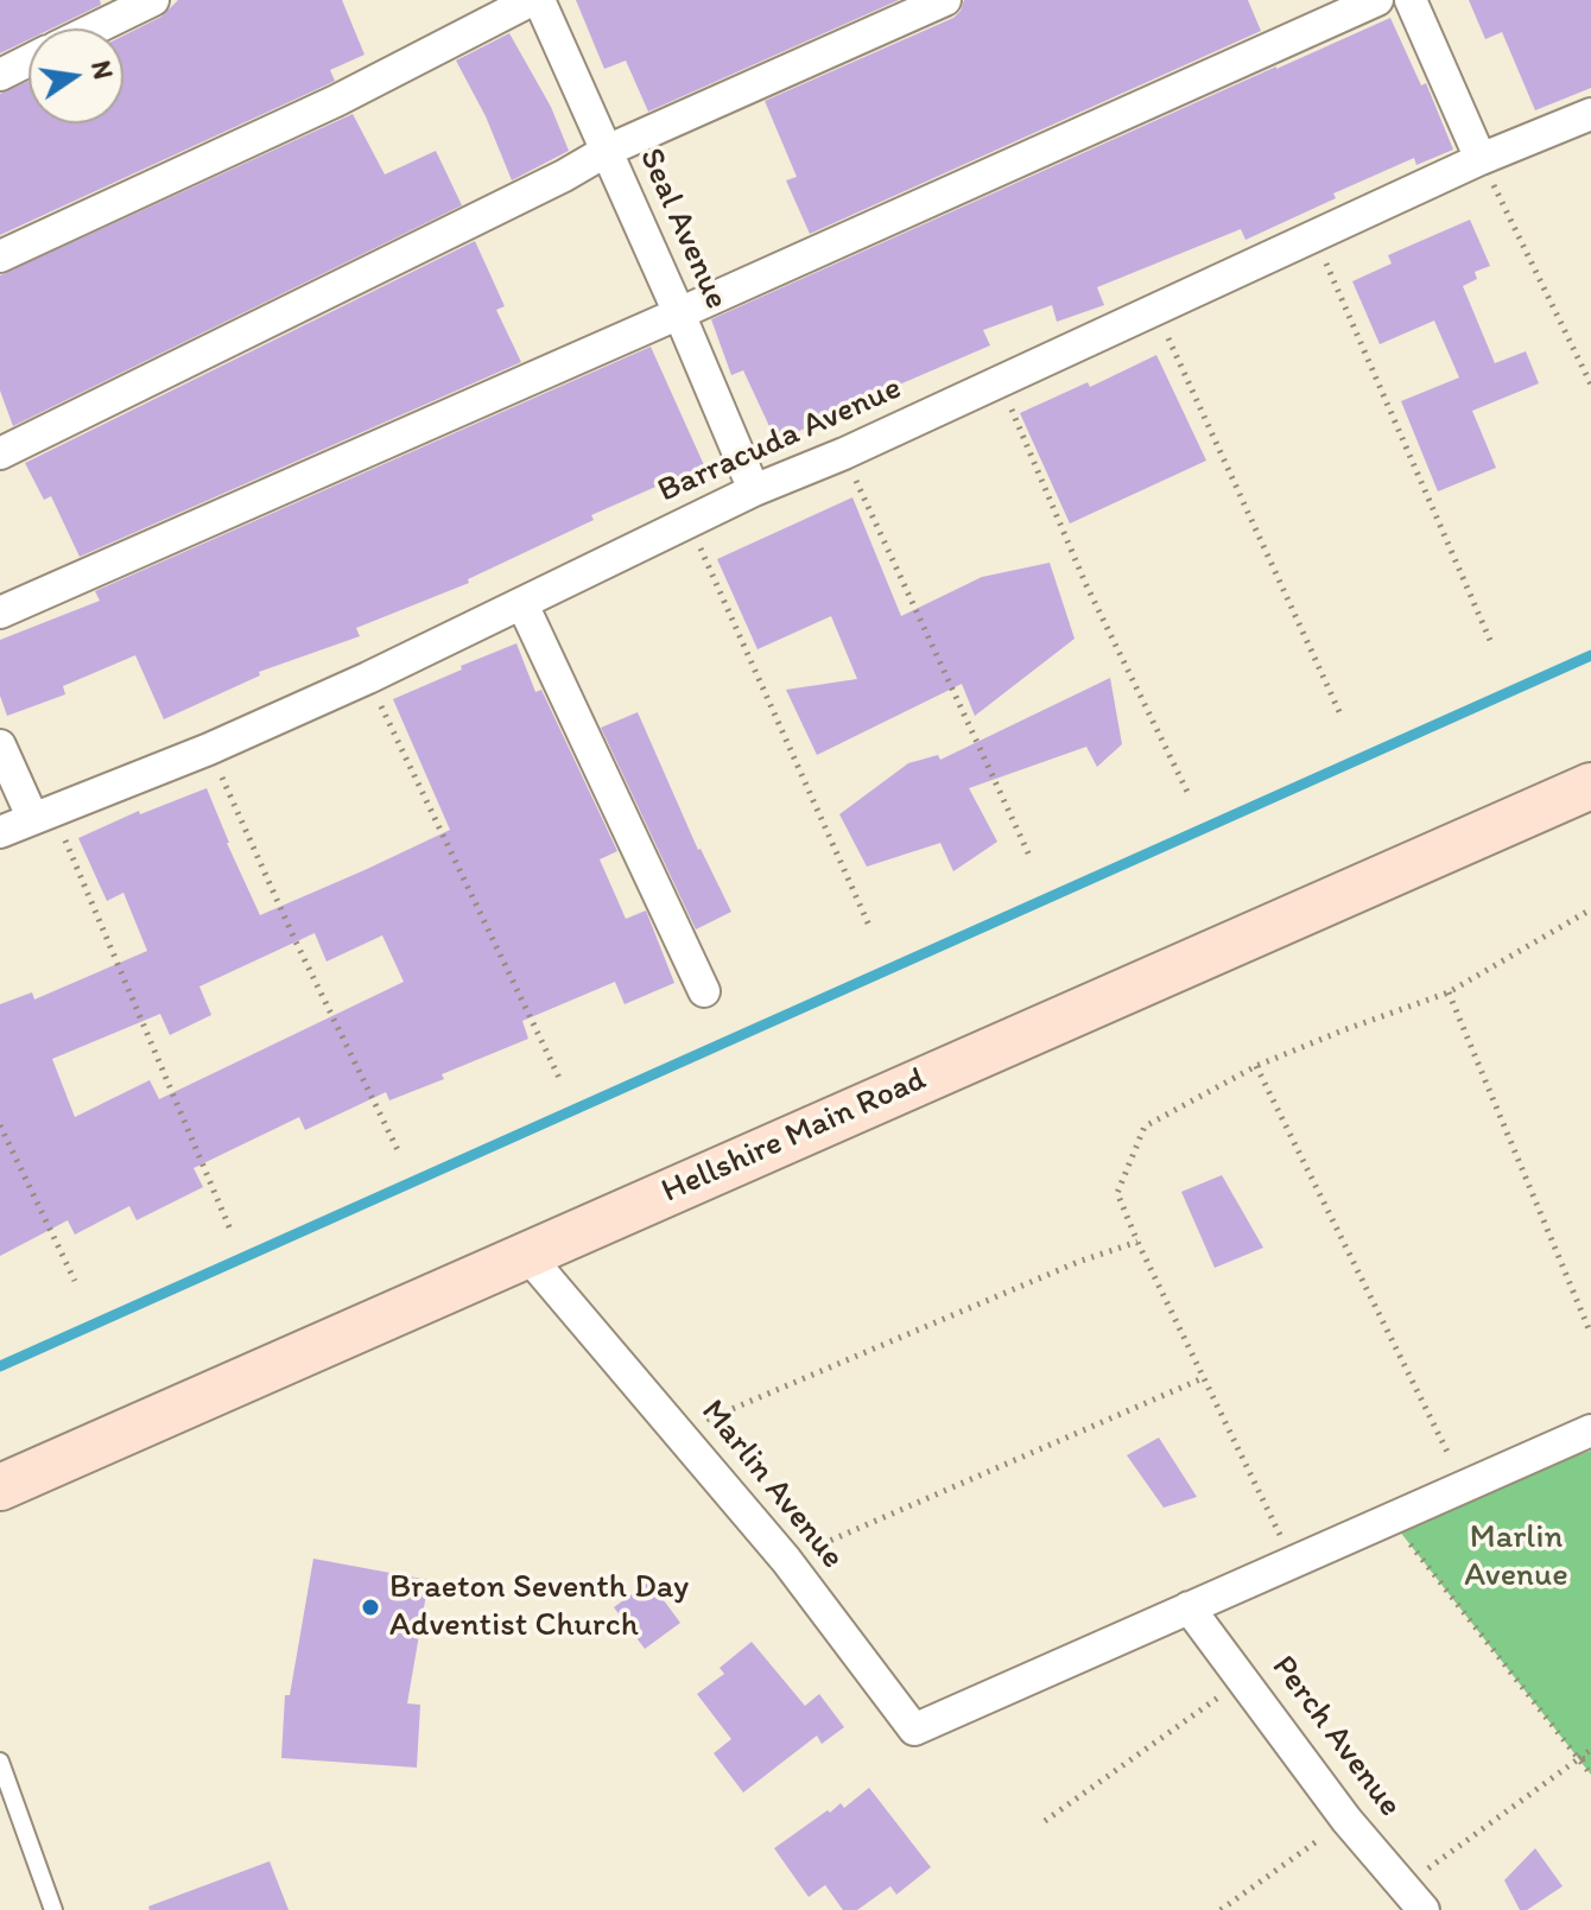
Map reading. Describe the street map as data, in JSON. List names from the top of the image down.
{
  "streets": {
    "main road": ["Hellshire Main Road"],
    "street": [
      "Seal Avenue",
      "Barracuda Avenue",
      "Marlin Avenue",
      "Perch Avenue"
    ]
  },
  "crossings": [
    ["Seal Avenue", "Barracuda Avenue"],
    ["Hellshire Main Road", "Marlin Avenue"],
    ["Marlin Avenue", "Perch Avenue"]
  ],
  "parks": ["Marlin Avenue"],
  "places": ["Braeton Seventh Day Adventist Church"],
  "north": "right"
}
